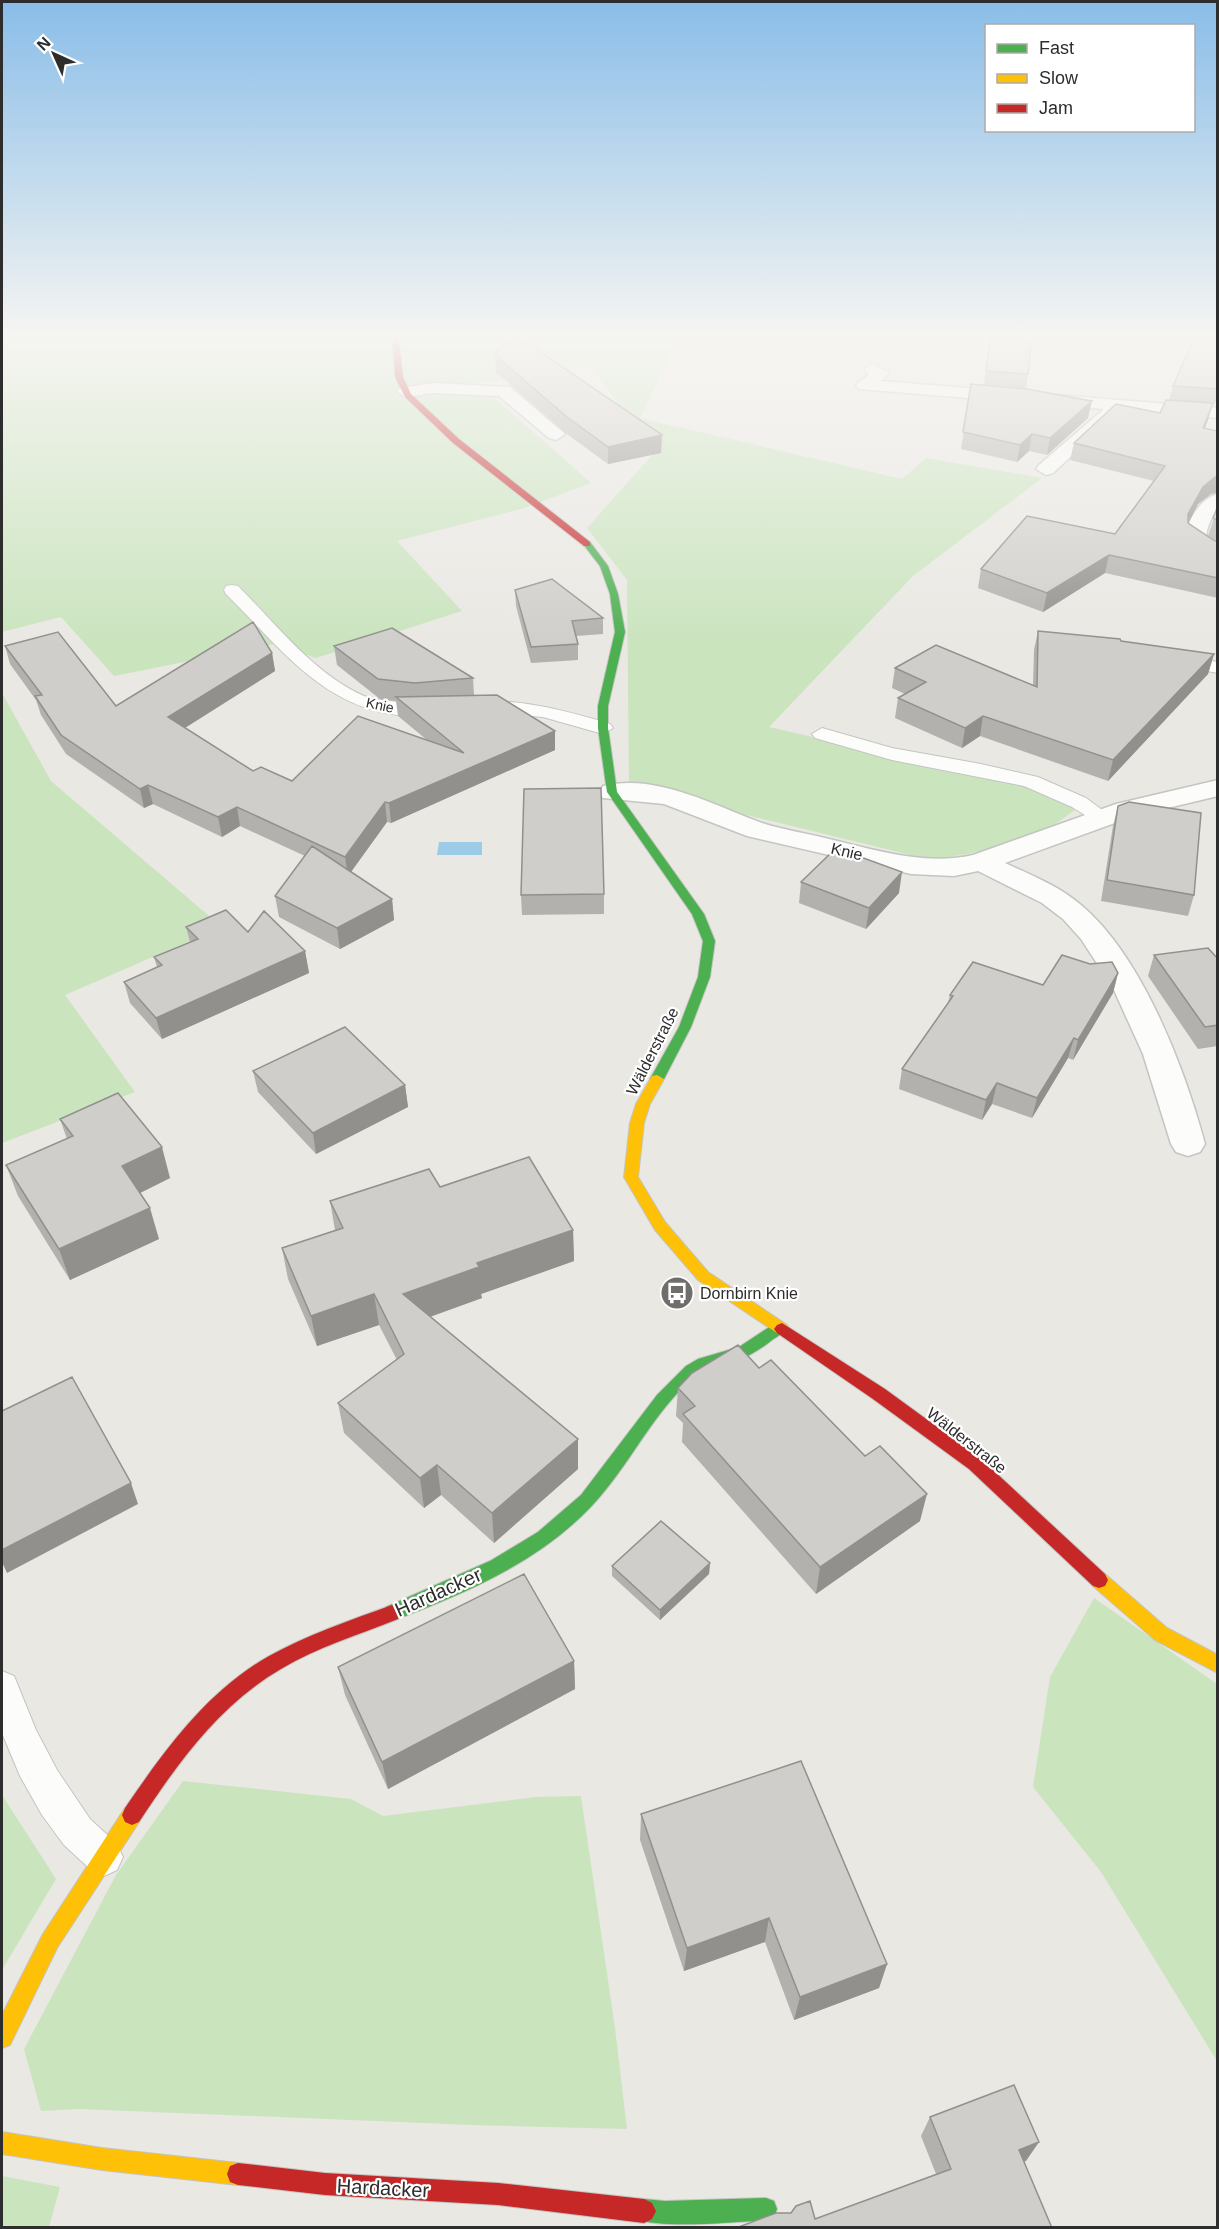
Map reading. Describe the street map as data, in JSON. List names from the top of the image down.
{
  "streets": {
    "street": ["Knie", "Wälderstraße", "Hardacker"]
  },
  "crossings": [
    ["Knie", "Wälderstraße"],
    ["Wälderstraße", "Hardacker"]
  ],
  "places": {
    "bus stop": ["Dornbirn Knie"]
  },
  "legend": ["Fast", "Slow", "Jam"],
  "north": "top left"
}
